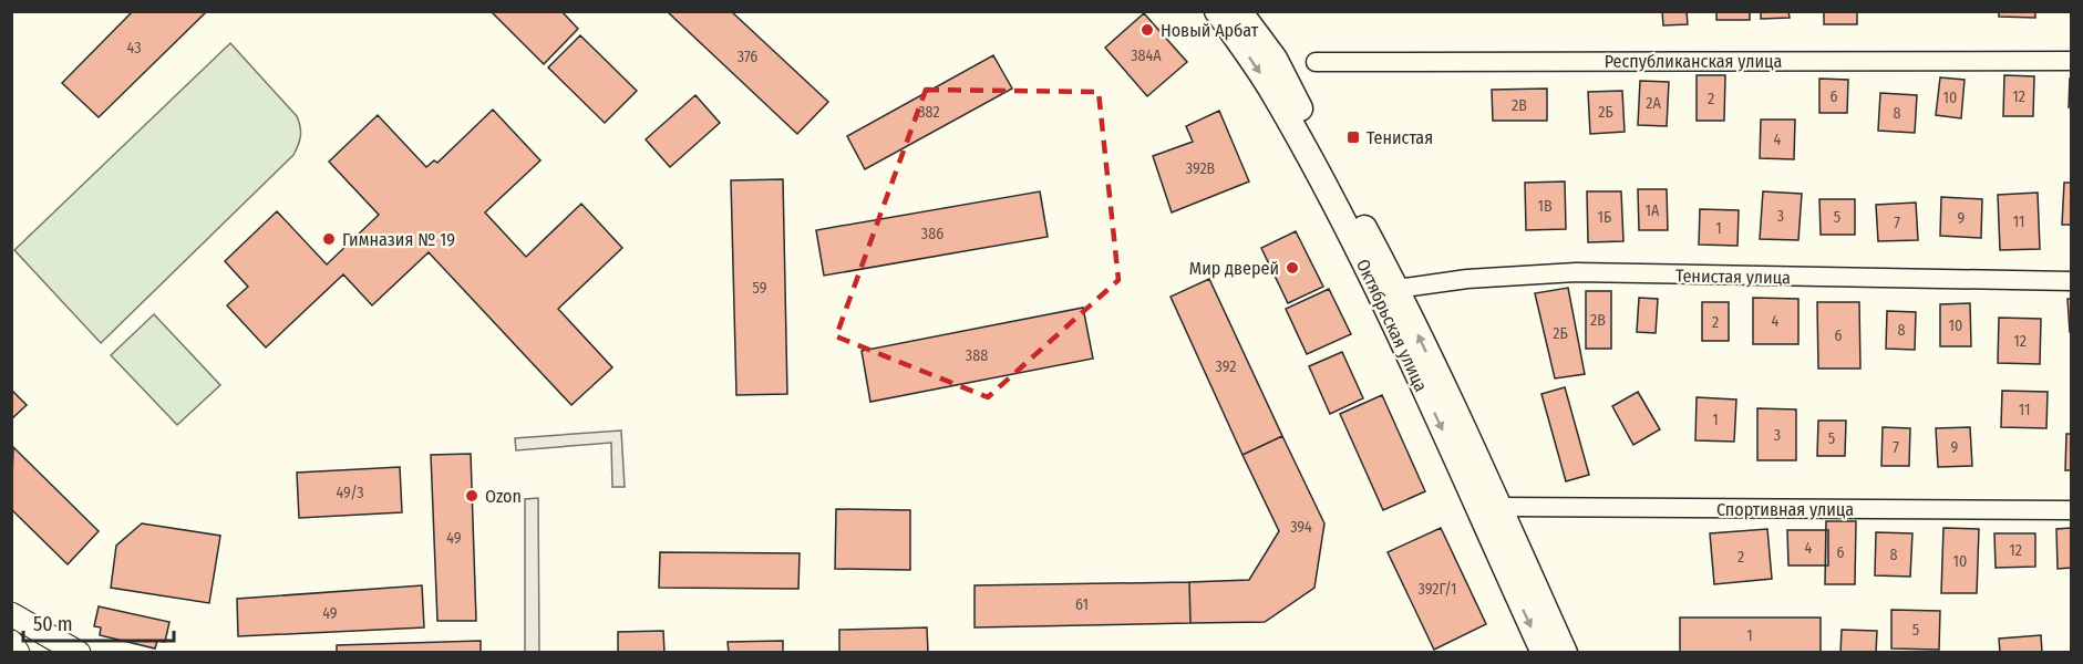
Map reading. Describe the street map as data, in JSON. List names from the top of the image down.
{
  "streets": {
    "main road": ["Октябрьская улица"],
    "street": ["Республиканская улица", "Тенистая улица", "Спортивная улица"]
  },
  "crossings": [
    ["Тенистая улица", "Октябрьская улица"],
    ["Октябрьская улица", "Спортивная улица"]
  ],
  "places": {
    "other": [
      "Новый Арбат",
      "Гимназия № 19",
      "Мир дверей",
      "Ozon"
    ],
    "transit": ["Тенистая"]
  },
  "house_numbers": [
    "43",
    "384А",
    "376",
    "6",
    "12",
    "10",
    "2",
    "2А",
    "2В",
    "382",
    "2Б",
    "8",
    "4",
    "392В",
    "1В",
    "1А",
    "3",
    "1Б",
    "5",
    "9",
    "11",
    "7",
    "1",
    "386",
    "59",
    "2В",
    "4",
    "2",
    "10",
    "8",
    "2Б",
    "6",
    "12",
    "388",
    "392",
    "11",
    "1",
    "3",
    "5",
    "7",
    "9",
    "49/3",
    "394",
    "49",
    "4",
    "12",
    "6",
    "8",
    "2",
    "10",
    "392Г/1",
    "61",
    "49",
    "5",
    "1"
  ],
  "scale_bar": "50 m"
}
